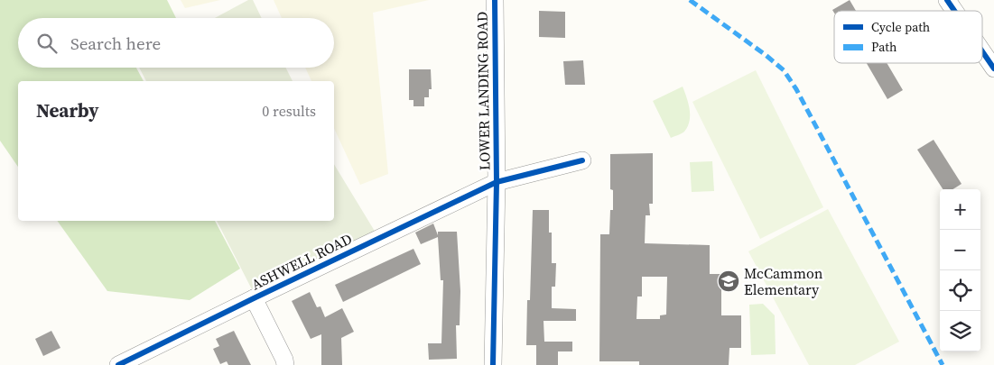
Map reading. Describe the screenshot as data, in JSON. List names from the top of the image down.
{
  "streets": {
    "street": ["LOWER LANDING ROAD", "ASHWELL ROAD"]
  },
  "crossings": [
    ["LOWER LANDING ROAD", "ASHWELL ROAD"]
  ],
  "places": {
    "school or university": ["McCammon Elementary"]
  },
  "legend": ["Cycle path", "Path"],
  "page": {
    "search": "Search here",
    "heading": ["Nearby", "0 results"],
    "map_buttons": ["+", "−"]
  }
}
